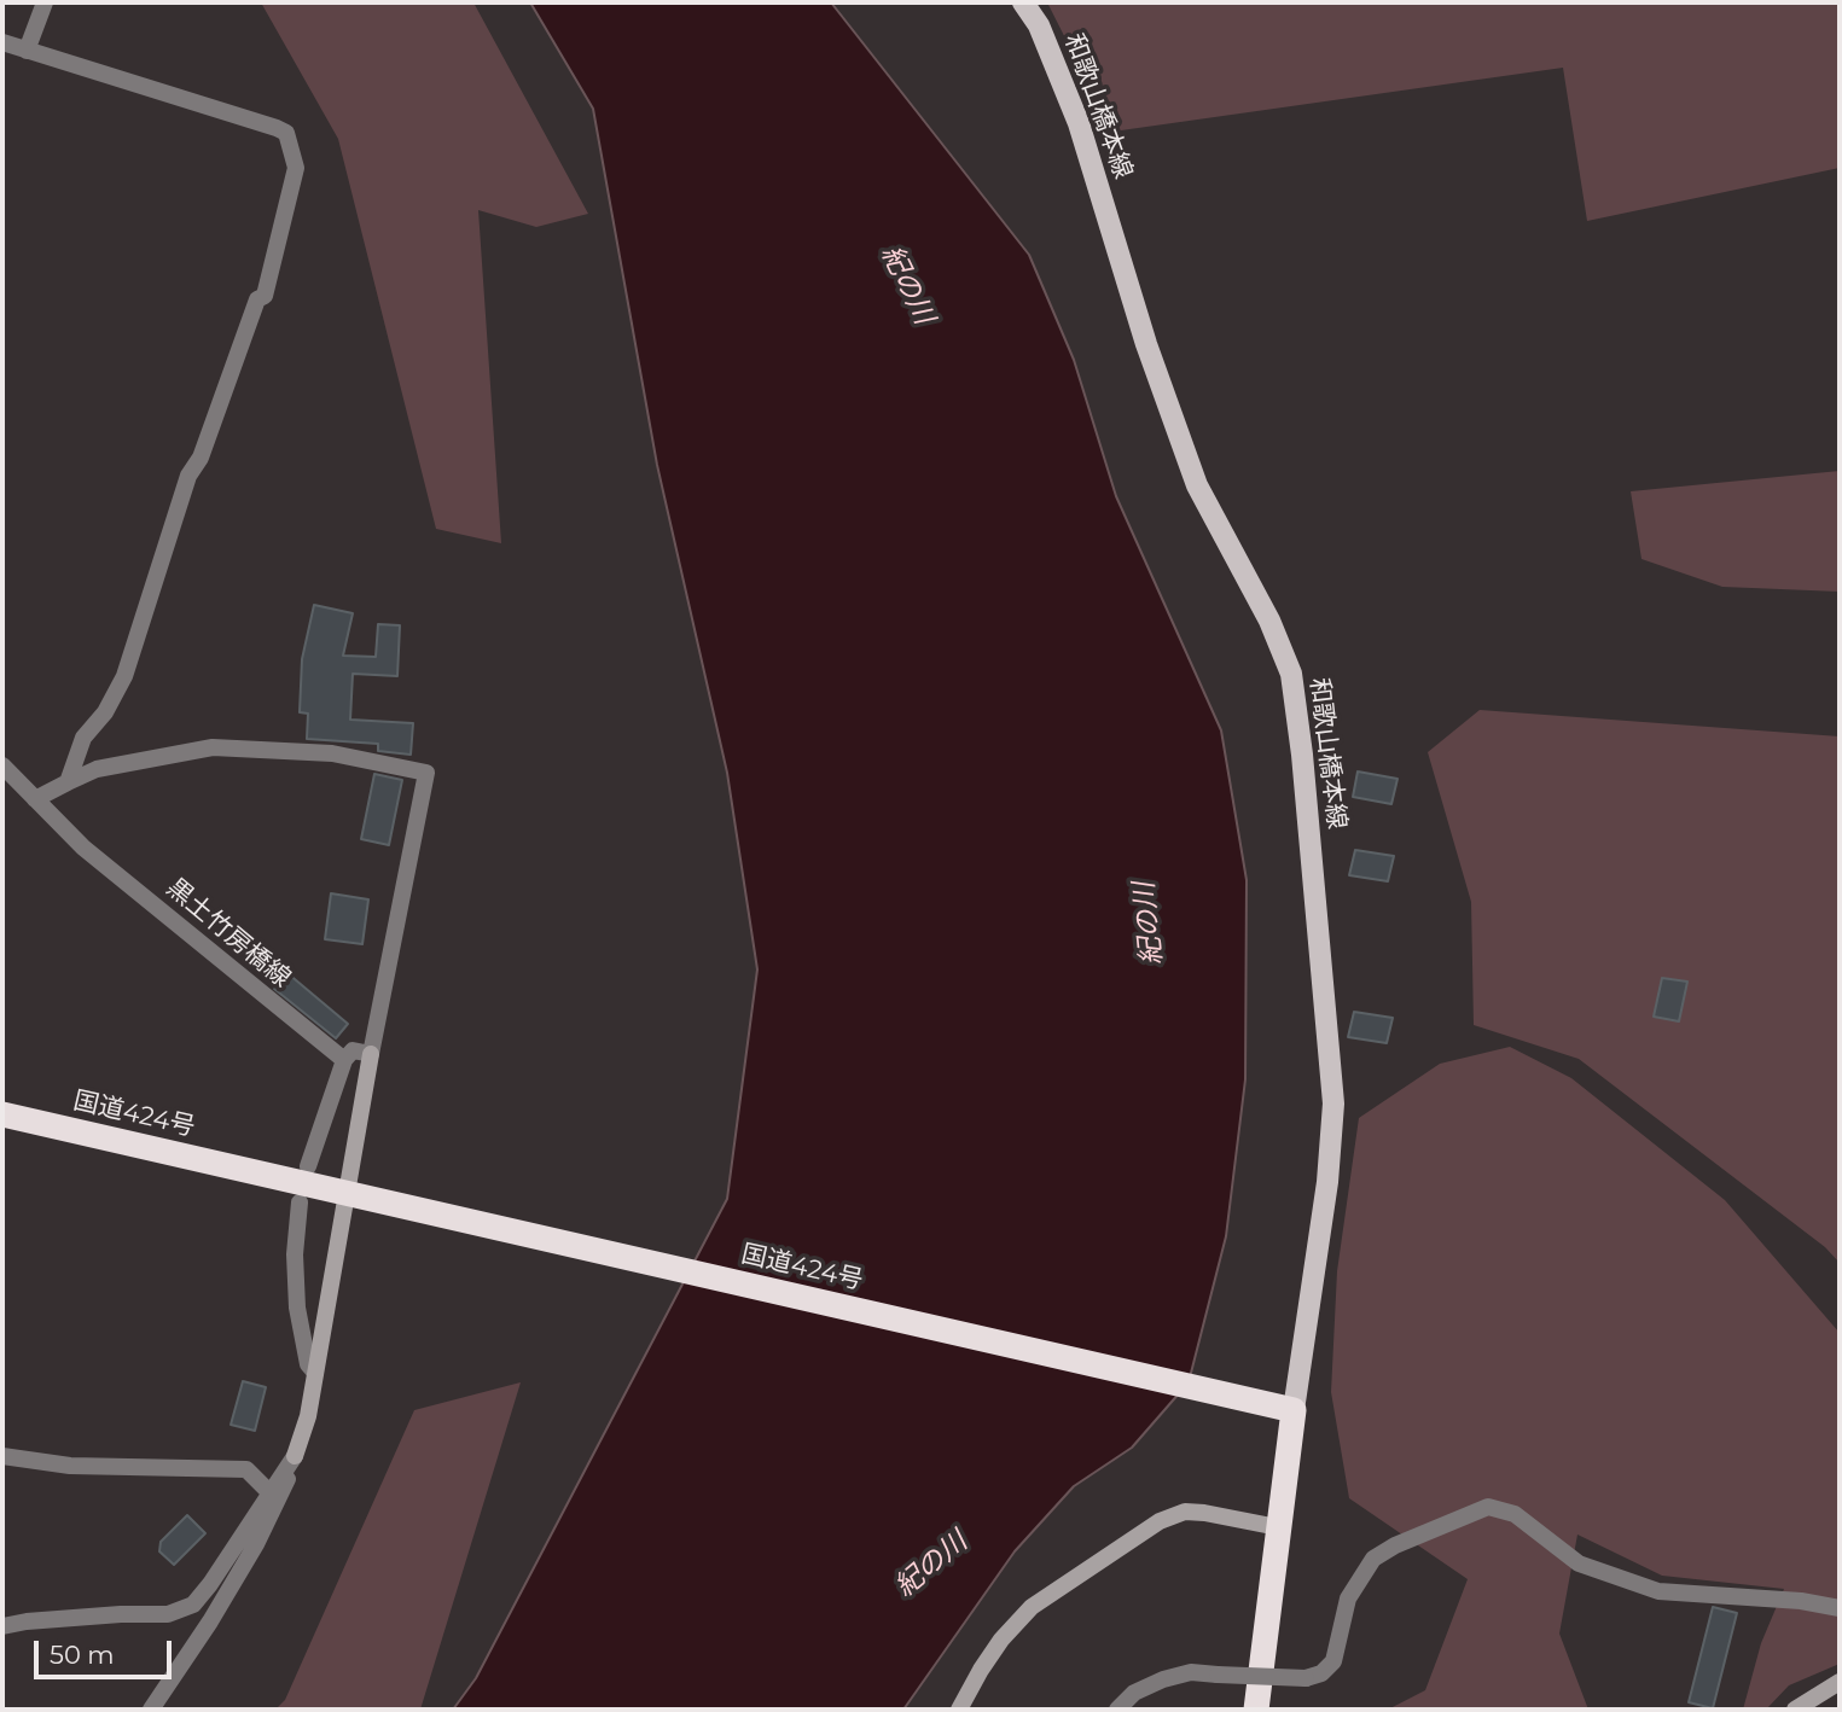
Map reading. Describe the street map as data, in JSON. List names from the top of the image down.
{
  "streets": {
    "highway": ["国道424号"],
    "main road": ["和歌山橋本線"],
    "street": ["黒土竹房橋線"]
  },
  "crossings": [
    ["和歌山橋本線", "国道424号"]
  ],
  "water": ["紀の川"],
  "scale_bar": "50 m"
}
